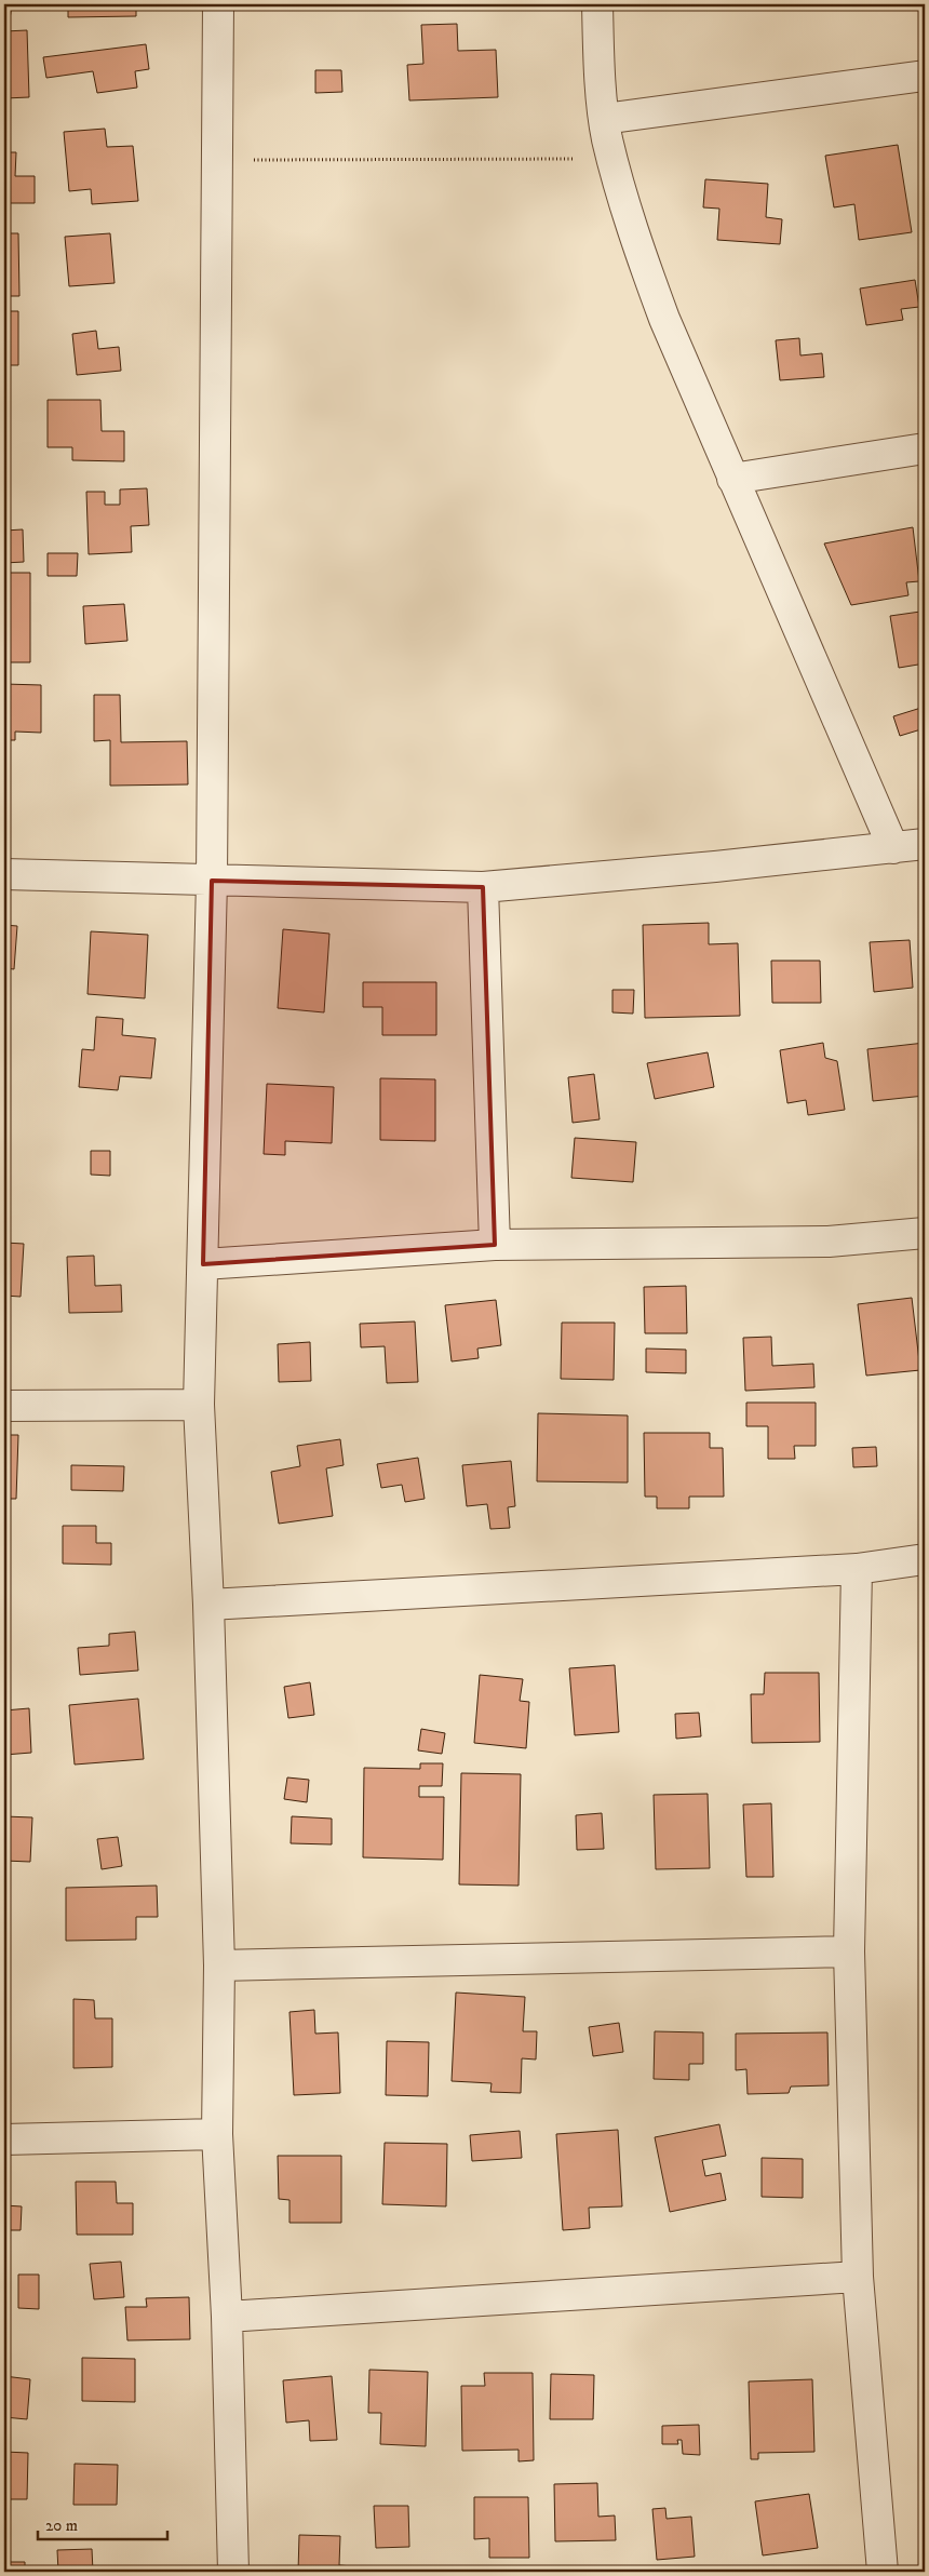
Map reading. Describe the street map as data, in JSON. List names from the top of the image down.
{
  "scale_bar": "20 m"
}
